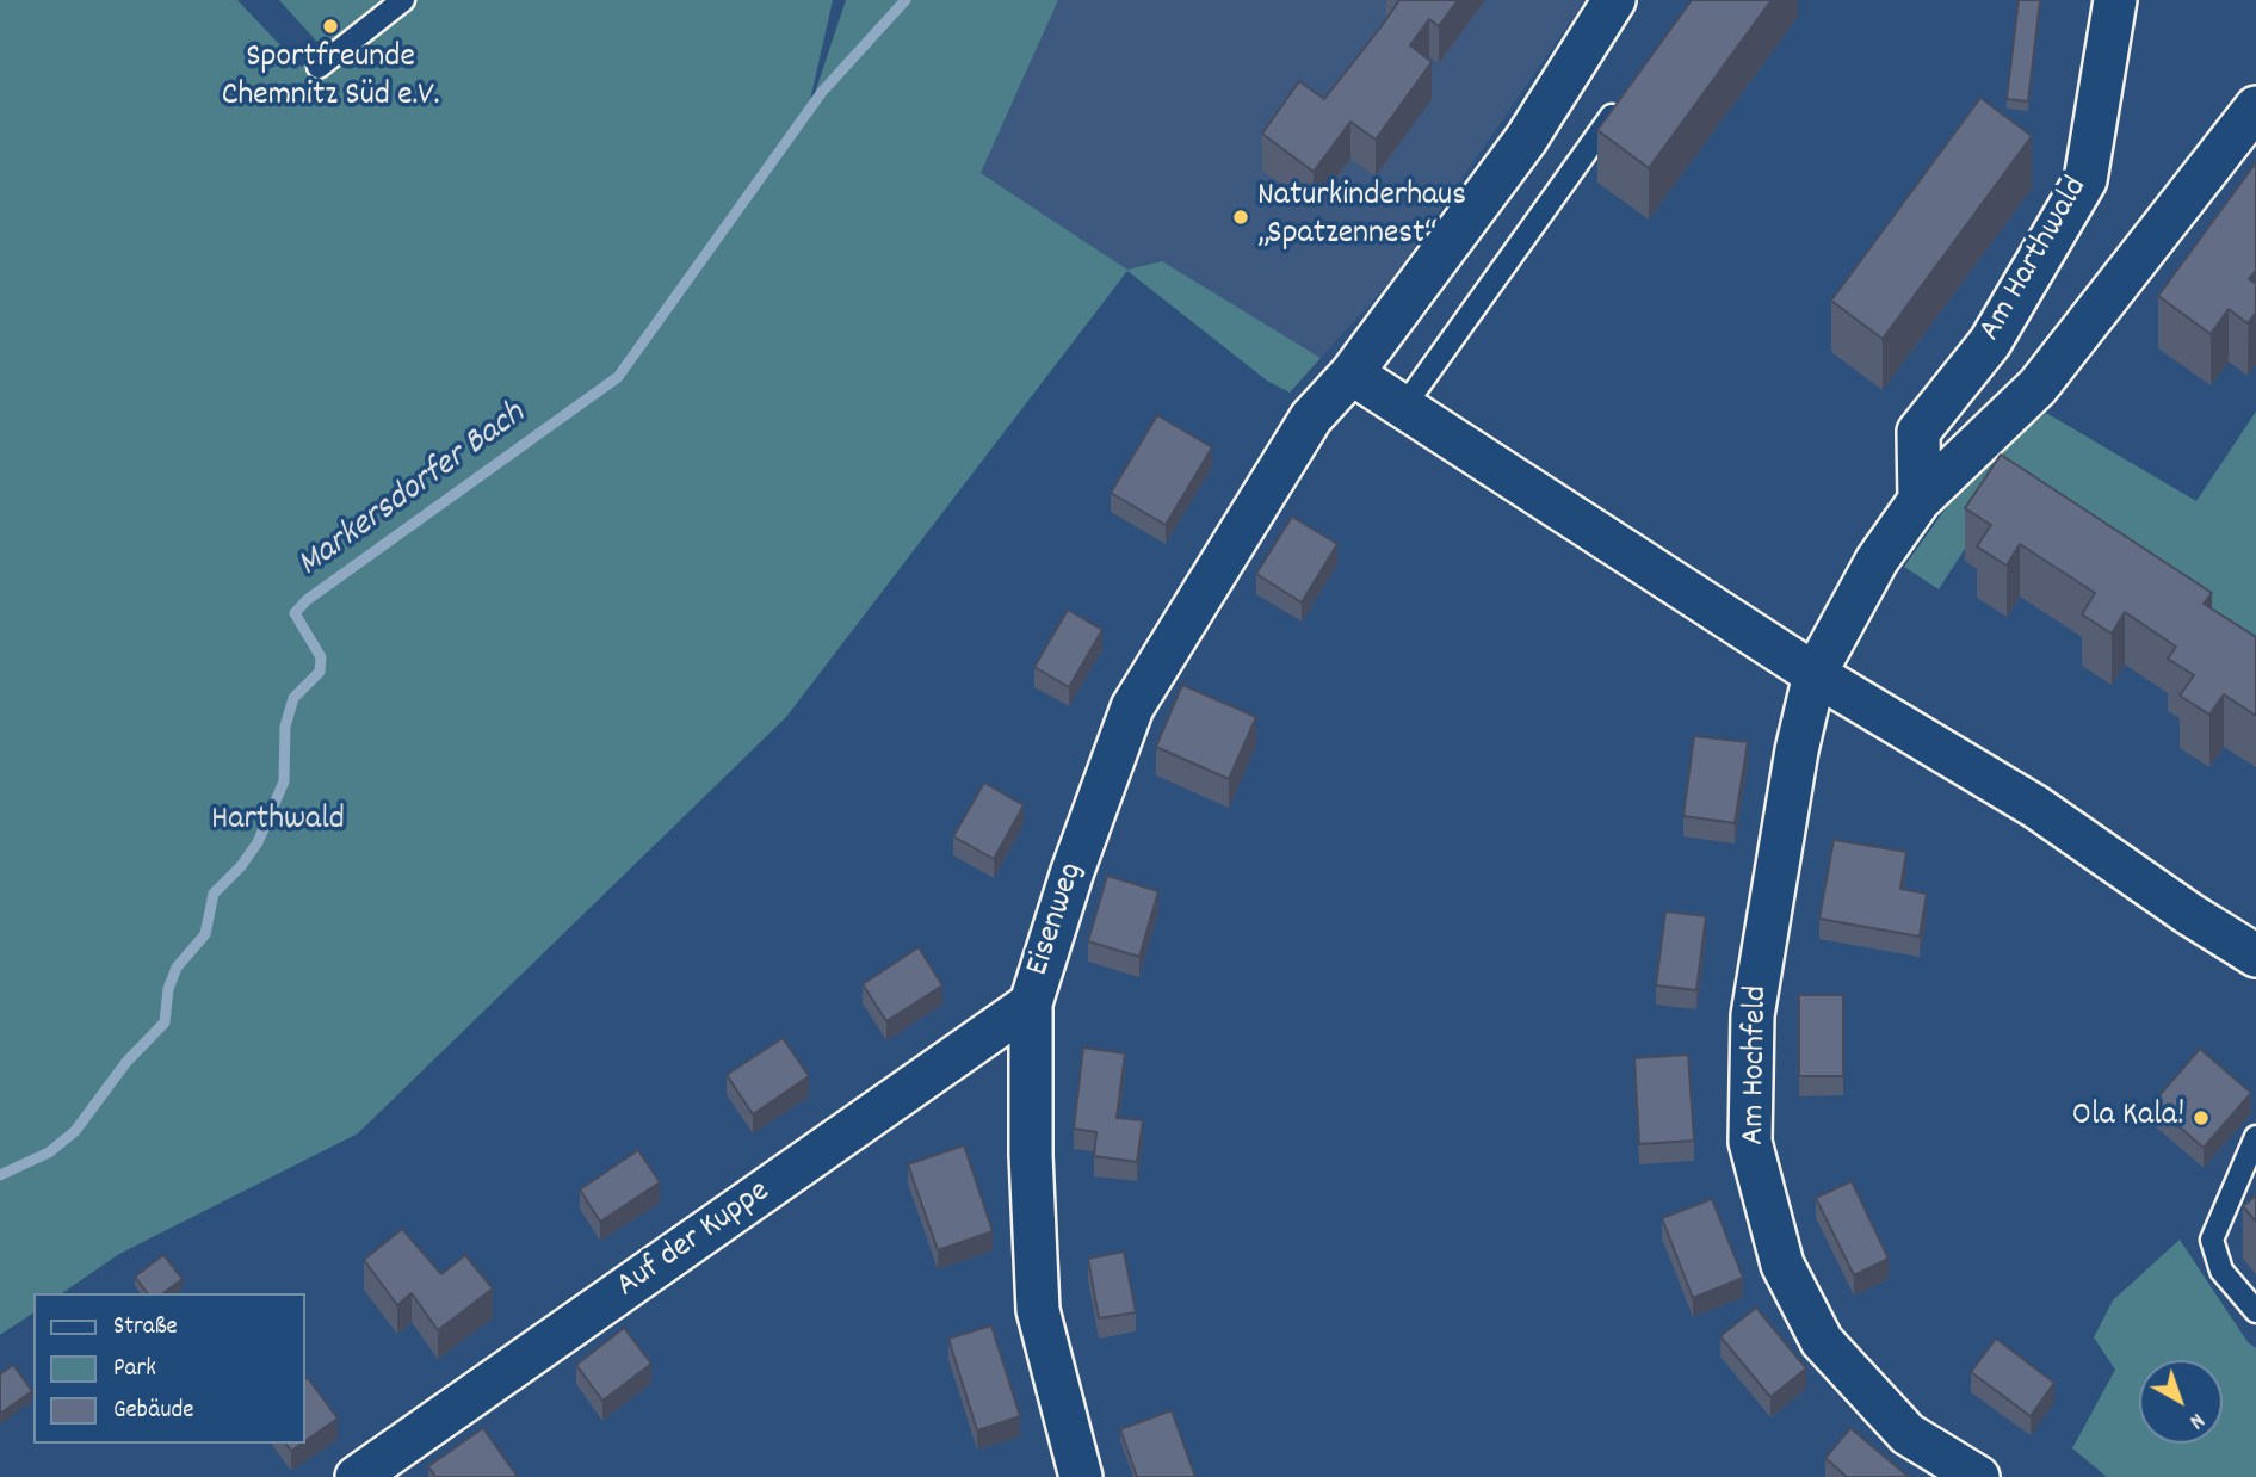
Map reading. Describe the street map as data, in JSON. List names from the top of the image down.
{
  "streets": {
    "street": [
      "Am Harthwald",
      "Eisenweg",
      "Am Hochfeld",
      "Auf der Kuppe"
    ]
  },
  "crossings": [
    ["Am Harthwald", "Am Hochfeld"],
    ["Eisenweg", "Auf der Kuppe"]
  ],
  "water": ["Markersdorfer Bach"],
  "parks": ["Harthwald"],
  "places": ["Sportfreunde Chemnitz Süd e.V.", "Naturkinderhaus „Spatzennest“", "Ola Kala!"],
  "legend": ["Straße", "Park", "Gebäude"],
  "north": "bottom right"
}
